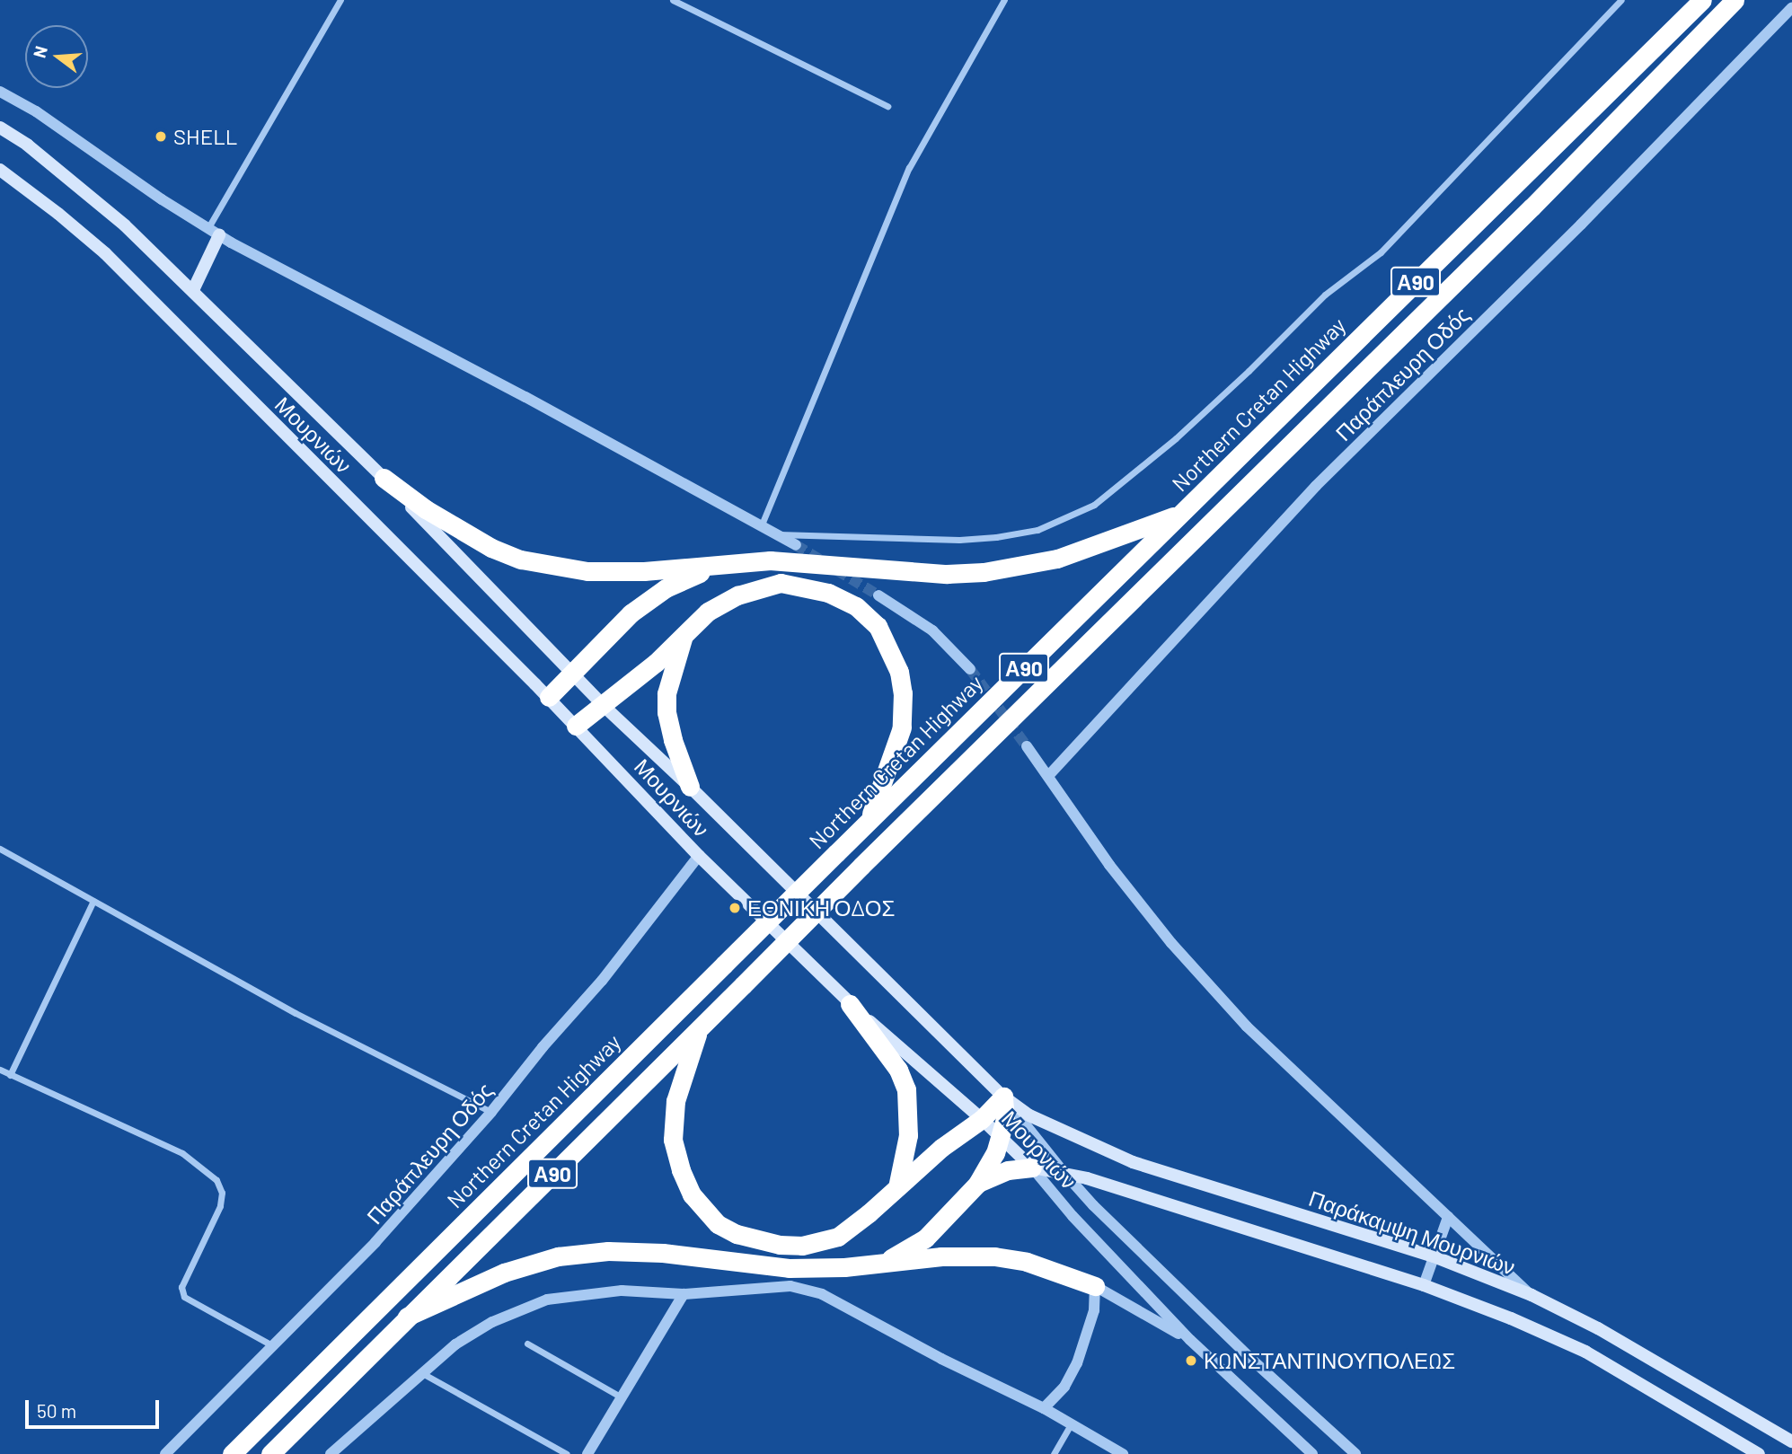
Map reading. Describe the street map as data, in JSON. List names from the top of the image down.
{
  "streets": {
    "highway": ["Α90", "Northern Cretan Highway"],
    "main road": ["Μουρνιών", "Παράκαμψη Μουρνιών"],
    "street": ["Παράπλευρη Οδός"]
  },
  "crossings": [
    ["Παράπλευρη Οδός", "Μουρνιών"],
    ["Μουρνιών", "Παράκαμψη Μουρνιών"]
  ],
  "places": ["SHELL", "ΕΘΝΙΚΗ ΟΔΟΣ", "ΚΩΝΣΤΑΝΤΙΝΟΥΠΟΛΕΩΣ"],
  "scale_bar": "50 m",
  "north": "left"
}
